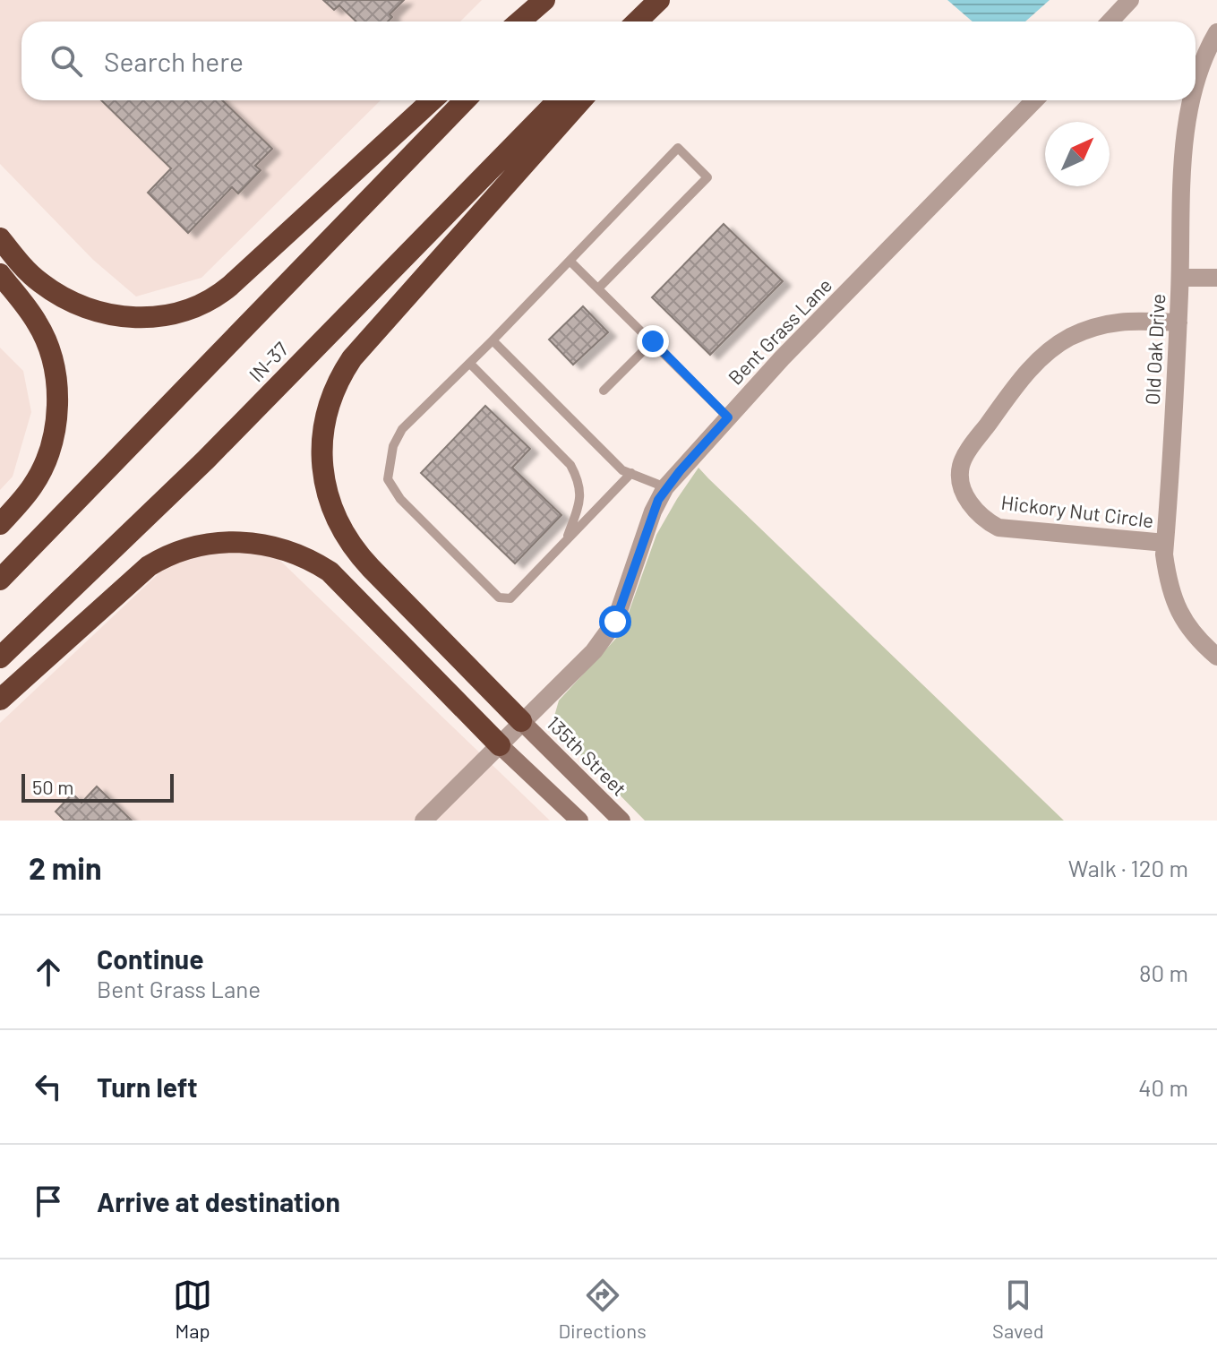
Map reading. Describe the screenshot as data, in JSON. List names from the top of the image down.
{
  "streets": {
    "highway": ["IN-37"],
    "street": [
      "Bent Grass Lane",
      "Old Oak Drive",
      "Hickory Nut Circle",
      "135th Street"
    ]
  },
  "crossings": [
    ["Bent Grass Lane", "135th Street"],
    ["Old Oak Drive", "Hickory Nut Circle"]
  ],
  "scale_bar": "50 m",
  "north": "top right",
  "page": {
    "search": "Search here",
    "scale": "50 m",
    "heading": ["2 min", "Walk · 120 m"],
    "list": [
      ["Continue", "Bent Grass Lane", "80 m"],
      ["Turn left", "40 m"],
      "Arrive at destination"
    ],
    "nav": ["Map", "Directions", "Saved"]
  }
}
